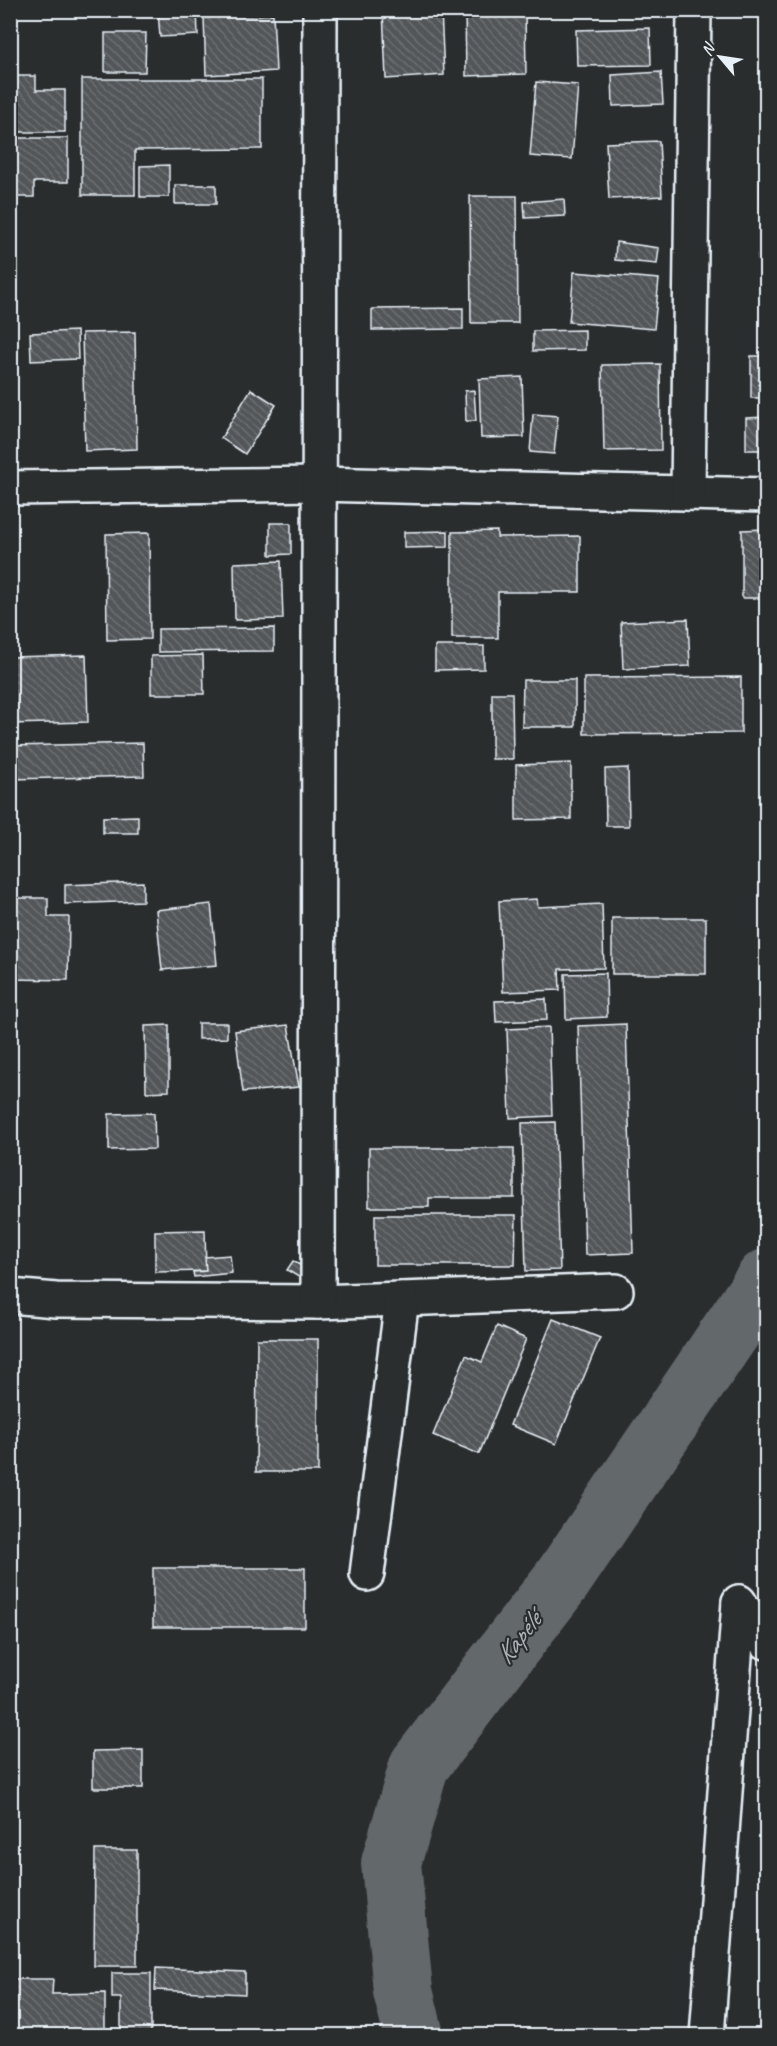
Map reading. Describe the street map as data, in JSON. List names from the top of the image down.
{
  "water": ["Kapélé"],
  "north": "top left"
}
